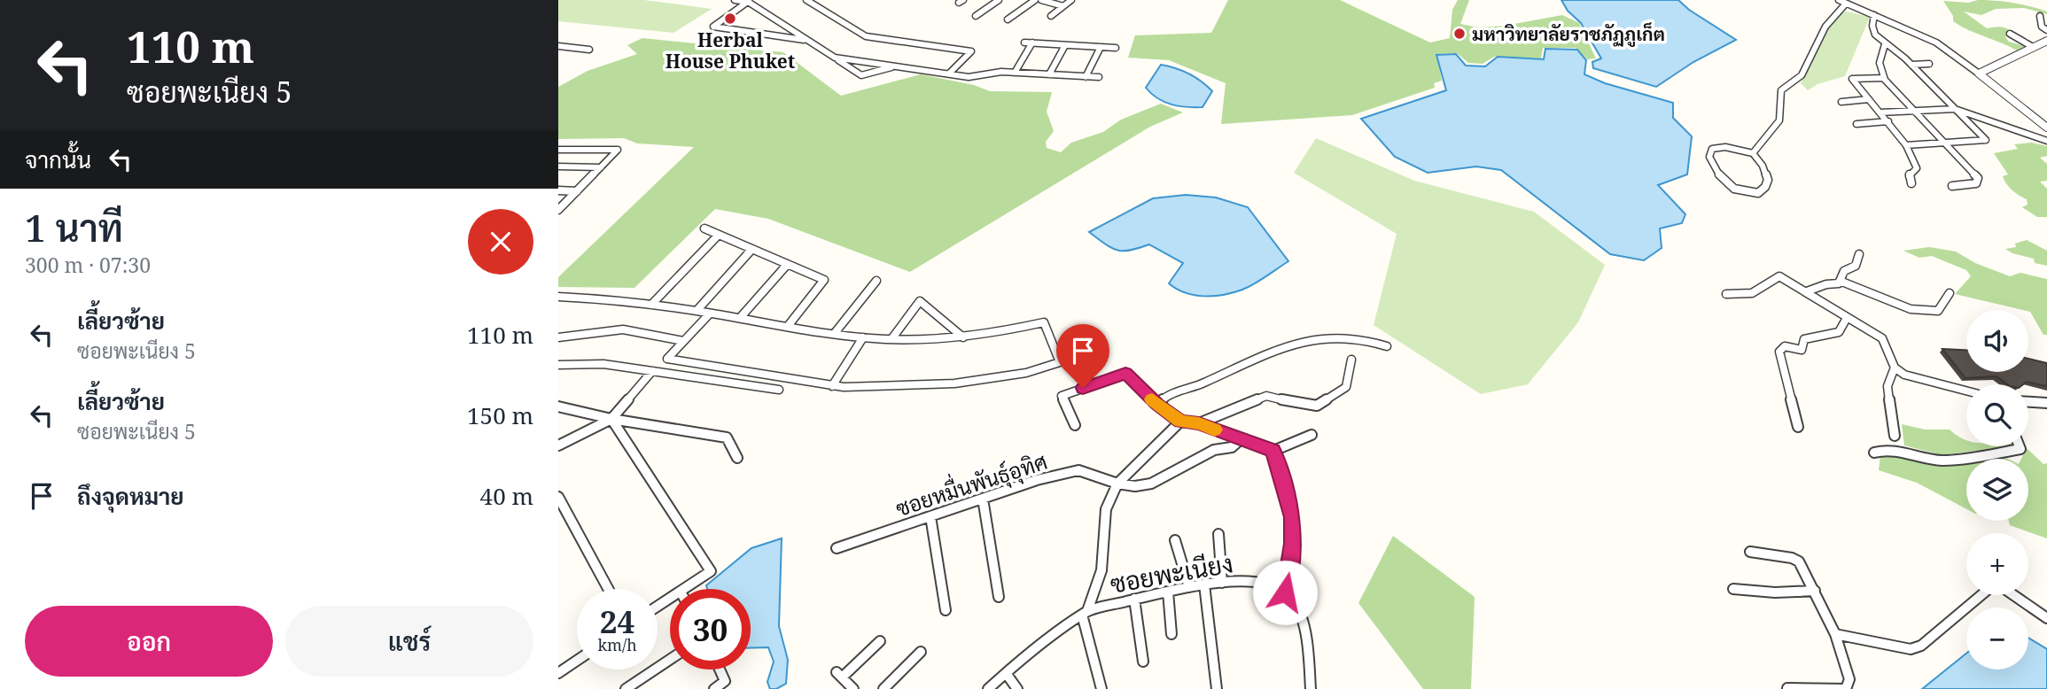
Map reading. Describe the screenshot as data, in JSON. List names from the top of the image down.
{
  "streets": {
    "street": ["ซอยหมื่นพันธุ์อุทิศ", "ซอยพะเนียง"]
  },
  "places": ["Herbal House Phuket", "มหาวิทยาลัยราชภัฏภูเก็ต"],
  "page": {
    "turn": ["110 m", "ซอยพะเนียง 5"],
    "then": "จากนั้น",
    "heading": ["1 นาที", "300 m · 07:30"],
    "list": [
      {
        "name": "เลี้ยวซ้าย",
        "note": "ซอยพะเนียง 5",
        "value": "110 m"
      },
      {
        "name": "เลี้ยวซ้าย",
        "note": "ซอยพะเนียง 5",
        "value": "150 m"
      },
      {
        "name": "ถึงจุดหมาย",
        "value": "40 m"
      }
    ],
    "map_buttons": ["+", "−"],
    "speed": "24 km/h",
    "limit": "30",
    "buttons": ["ออก", "แชร์"]
  }
}
